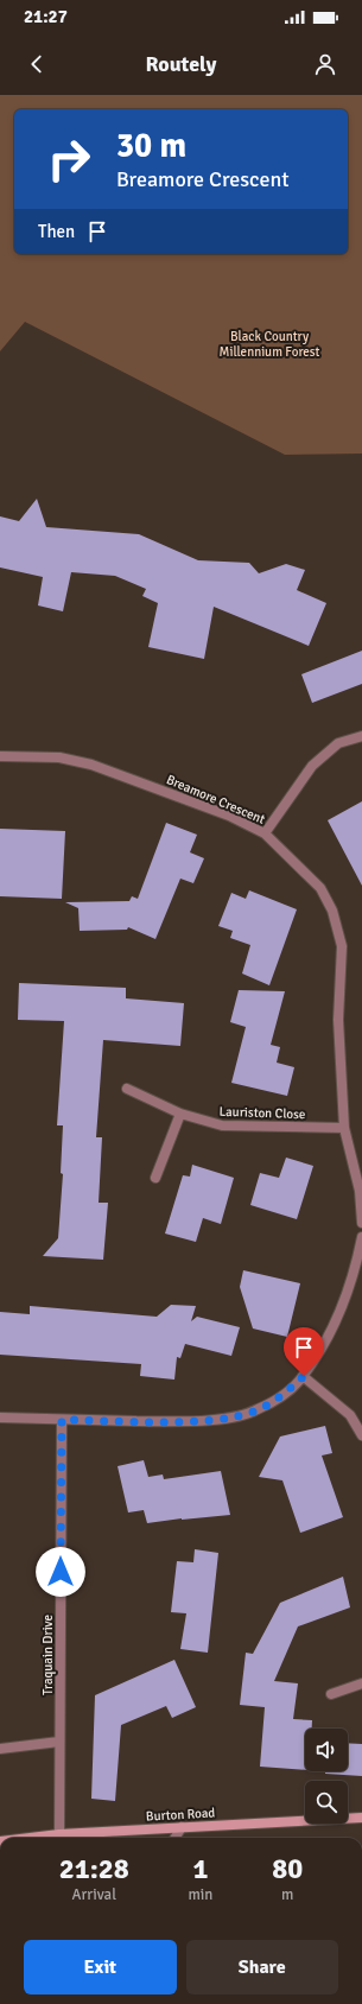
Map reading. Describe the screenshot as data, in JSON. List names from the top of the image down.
{
  "streets": {
    "main road": ["Burton Road"],
    "street": ["Breamore Crescent", "Lauriston Close", "Traquain Drive"]
  },
  "crossings": [
    ["Breamore Crescent", "Lauriston Close"],
    ["Traquain Drive", "Burton Road"]
  ],
  "parks": ["Black Country Millennium Forest"],
  "page": {
    "status": "21:27",
    "header": "Routely",
    "turn": ["30 m", "Breamore Crescent"],
    "then": "Then",
    "eta": [
      "21:28",
      "Arrival",
      "1",
      "min",
      "80",
      "m"
    ],
    "buttons": ["Exit", "Share"]
  }
}
